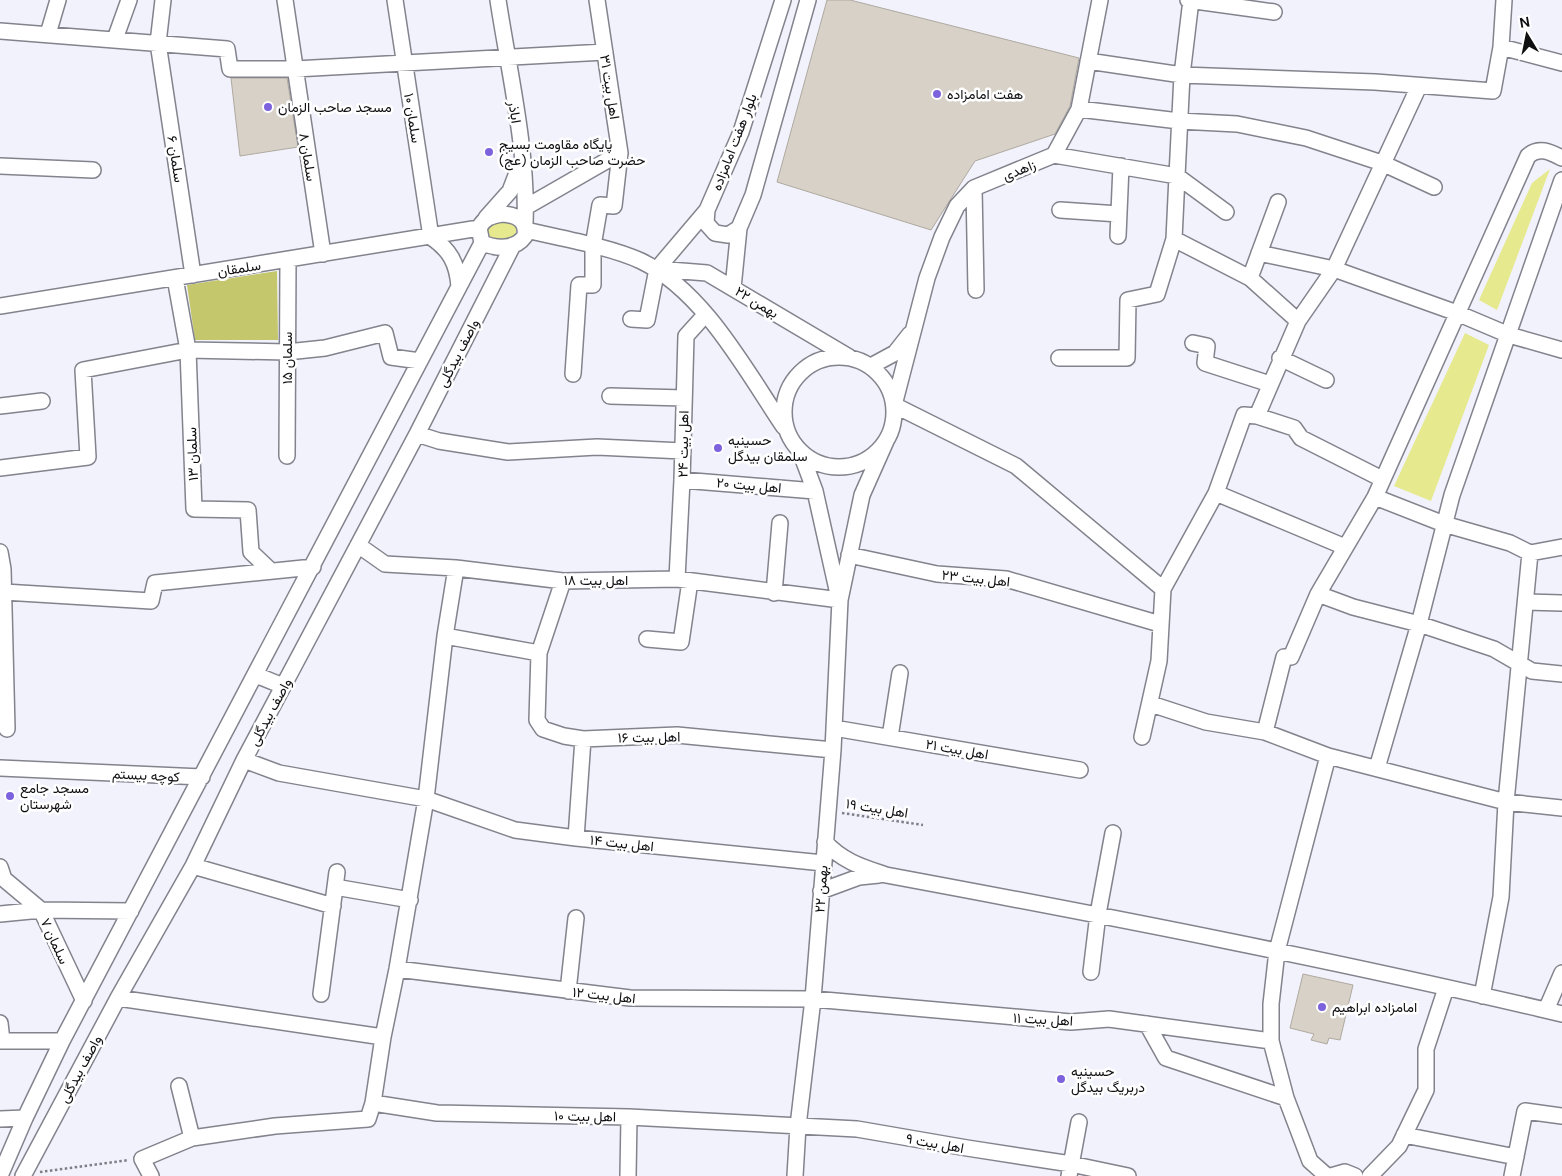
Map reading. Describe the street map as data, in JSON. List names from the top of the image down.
{
  "streets": {
    "street": [
      "اهل بیت ۳۱",
      "اباذر",
      "سلمان ۱۰",
      "بلوار هفت امامزاده",
      "سلمان ۸",
      "سلمان ۶",
      "زاهدی",
      "سلمقان",
      "۲۲ بهمن",
      "واصف بیدگلی",
      "سلمان ۱۵",
      "اهل بیت ۲۴",
      "سلمان ۱۳",
      "اهل بیت ۲۰",
      "اهل بیت ۲۳",
      "اهل بیت ۱۸",
      "اهل بیت ۱۶",
      "اهل بیت ۲۱",
      "کوچه بیستم",
      "اهل بیت ۱۴",
      "سلمان ۷",
      "اهل بیت ۱۲",
      "اهل بیت ۱۱",
      "اهل بیت ۱۰",
      "اهل بیت ۹"
    ],
    "path": ["اهل بیت ۱۹"]
  },
  "crossings": [
    ["اهل بیت ۳۱", "۲۲ بهمن"],
    ["اباذر", "۲۲ بهمن"],
    ["اباذر", "واصف بیدگلی"],
    ["سلمان ۱۰", "سلمقان"],
    ["بلوار هفت امامزاده", "۲۲ بهمن"],
    ["سلمان ۸", "سلمقان"],
    ["سلمان ۶", "سلمقان"],
    ["زاهدی", "۲۲ بهمن"],
    ["سلمقان", "۲۲ بهمن"],
    ["سلمقان", "واصف بیدگلی"],
    ["سلمقان", "سلمان ۱۵"],
    ["سلمقان", "سلمان ۱۳"],
    ["۲۲ بهمن", "واصف بیدگلی"],
    ["۲۲ بهمن", "اهل بیت ۲۴"],
    ["۲۲ بهمن", "اهل بیت ۲۰"],
    ["۲۲ بهمن", "اهل بیت ۲۳"],
    ["۲۲ بهمن", "اهل بیت ۱۸"],
    ["۲۲ بهمن", "اهل بیت ۱۶"],
    ["۲۲ بهمن", "اهل بیت ۲۱"],
    ["۲۲ بهمن", "اهل بیت ۱۹"],
    ["۲۲ بهمن", "اهل بیت ۱۴"],
    ["۲۲ بهمن", "اهل بیت ۱۲"],
    ["۲۲ بهمن", "اهل بیت ۱۱"],
    ["۲۲ بهمن", "اهل بیت ۱۰"],
    ["۲۲ بهمن", "اهل بیت ۹"],
    ["واصف بیدگلی", "اهل بیت ۱۸"],
    ["واصف بیدگلی", "کوچه بیستم"],
    ["واصف بیدگلی", "اهل بیت ۱۴"],
    ["واصف بیدگلی", "سلمان ۷"],
    ["اهل بیت ۲۴", "اهل بیت ۲۰"],
    ["اهل بیت ۲۴", "اهل بیت ۱۸"],
    ["اهل بیت ۱۸", "اهل بیت ۱۶"],
    ["اهل بیت ۱۲", "اهل بیت ۱۱"],
    ["اهل بیت ۱۰", "اهل بیت ۹"]
  ],
  "places": [
    "هفت امامزاده",
    "مسجد صاحب الزمان",
    "پایگاه مقاومت بسیج حضرت صاحب الزمان (عج)",
    "حسینیه سلمقان بیدگل",
    "مسجد جامع شهرستان",
    "امامزاده ابراهیم",
    "حسینیه دربریگ بیدگل"
  ],
  "north": "top"
}
